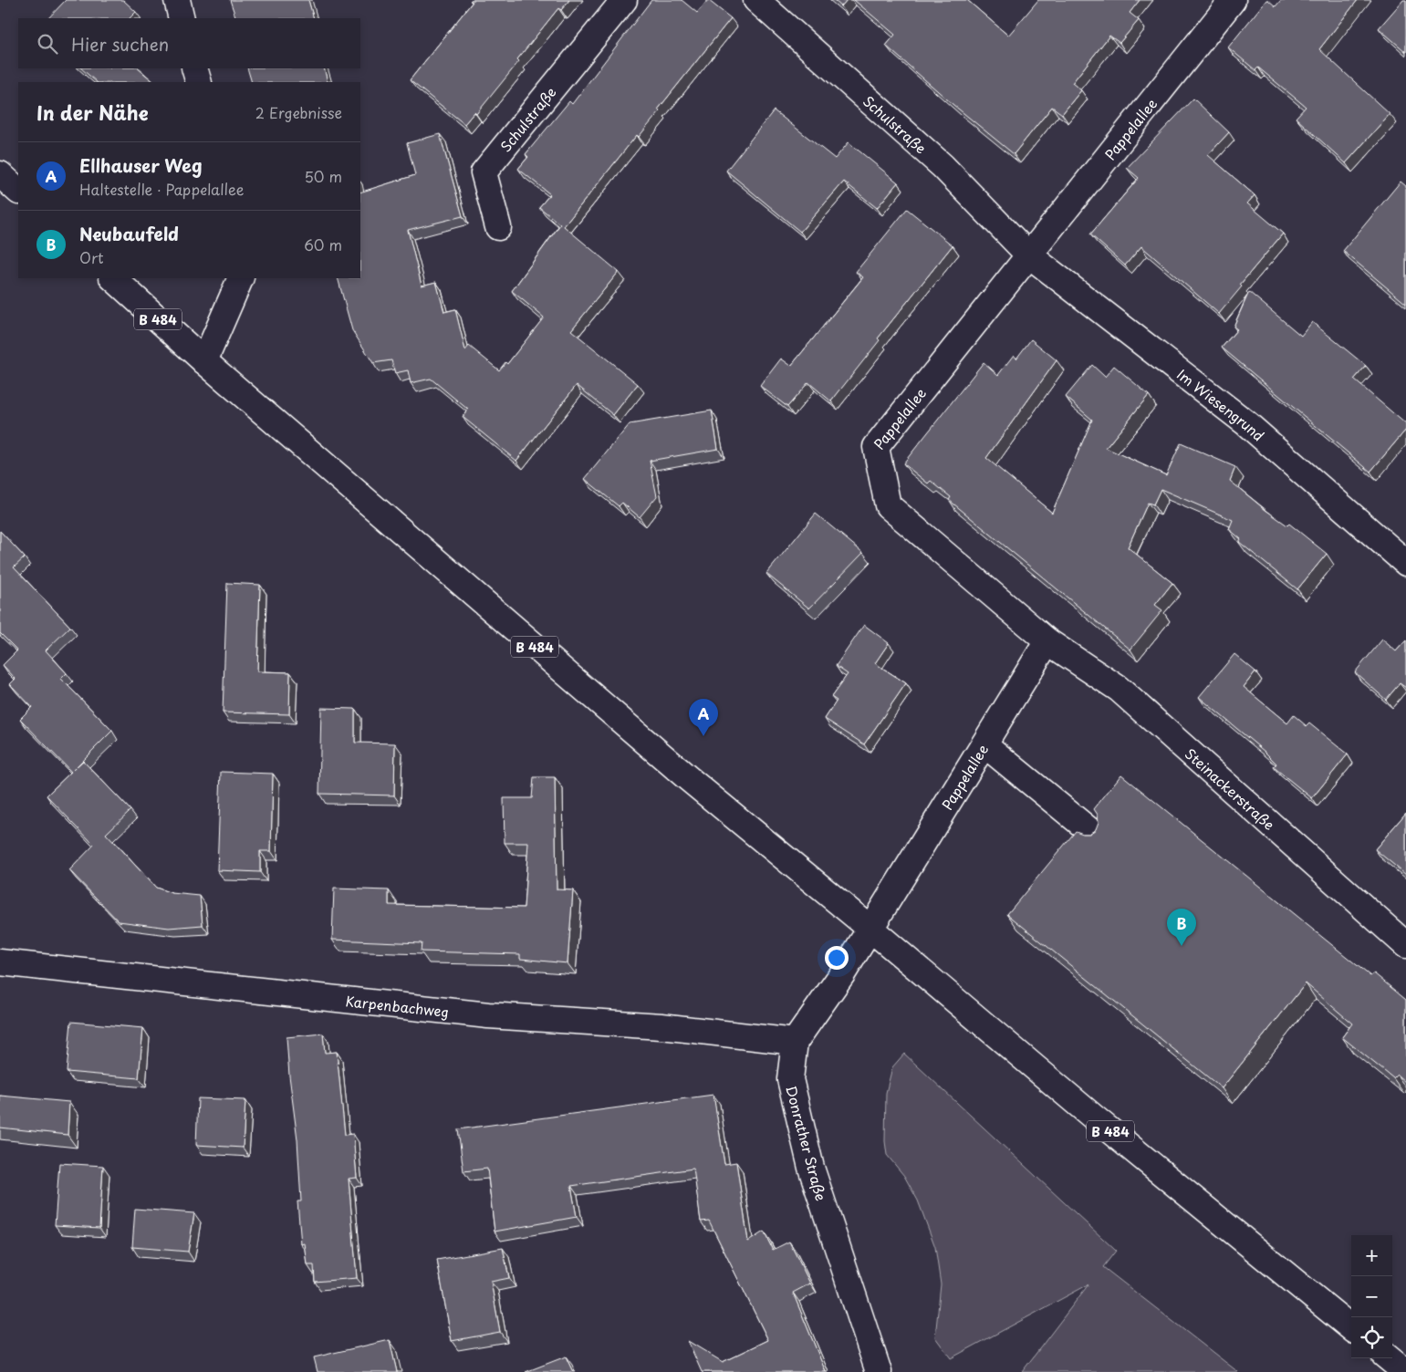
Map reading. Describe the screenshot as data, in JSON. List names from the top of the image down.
{
  "streets": {
    "street": [
      "Schulstraße",
      "Pappelallee",
      "B 484",
      "Im Wiesengrund",
      "Steinackerstraße",
      "Karpenbachweg",
      "Donrather Straße"
    ]
  },
  "crossings": [
    ["Schulstraße", "Pappelallee"],
    ["Schulstraße", "Im Wiesengrund"],
    ["Pappelallee", "B 484"],
    ["Pappelallee", "Im Wiesengrund"],
    ["Pappelallee", "Steinackerstraße"],
    ["Pappelallee", "Donrather Straße"],
    ["B 484", "Donrather Straße"],
    ["Karpenbachweg", "Donrather Straße"]
  ],
  "page": {
    "search": "Hier suchen",
    "heading": ["In der Nähe", "2 Ergebnisse"],
    "list": [
      {
        "mark": "A",
        "name": "Ellhauser Weg",
        "note": "Haltestelle · Pappelallee",
        "value": "50 m"
      },
      {
        "mark": "B",
        "name": "Neubaufeld",
        "note": "Ort",
        "value": "60 m"
      }
    ],
    "pins": ["A", "B"],
    "map_buttons": ["+", "−"]
  }
}
